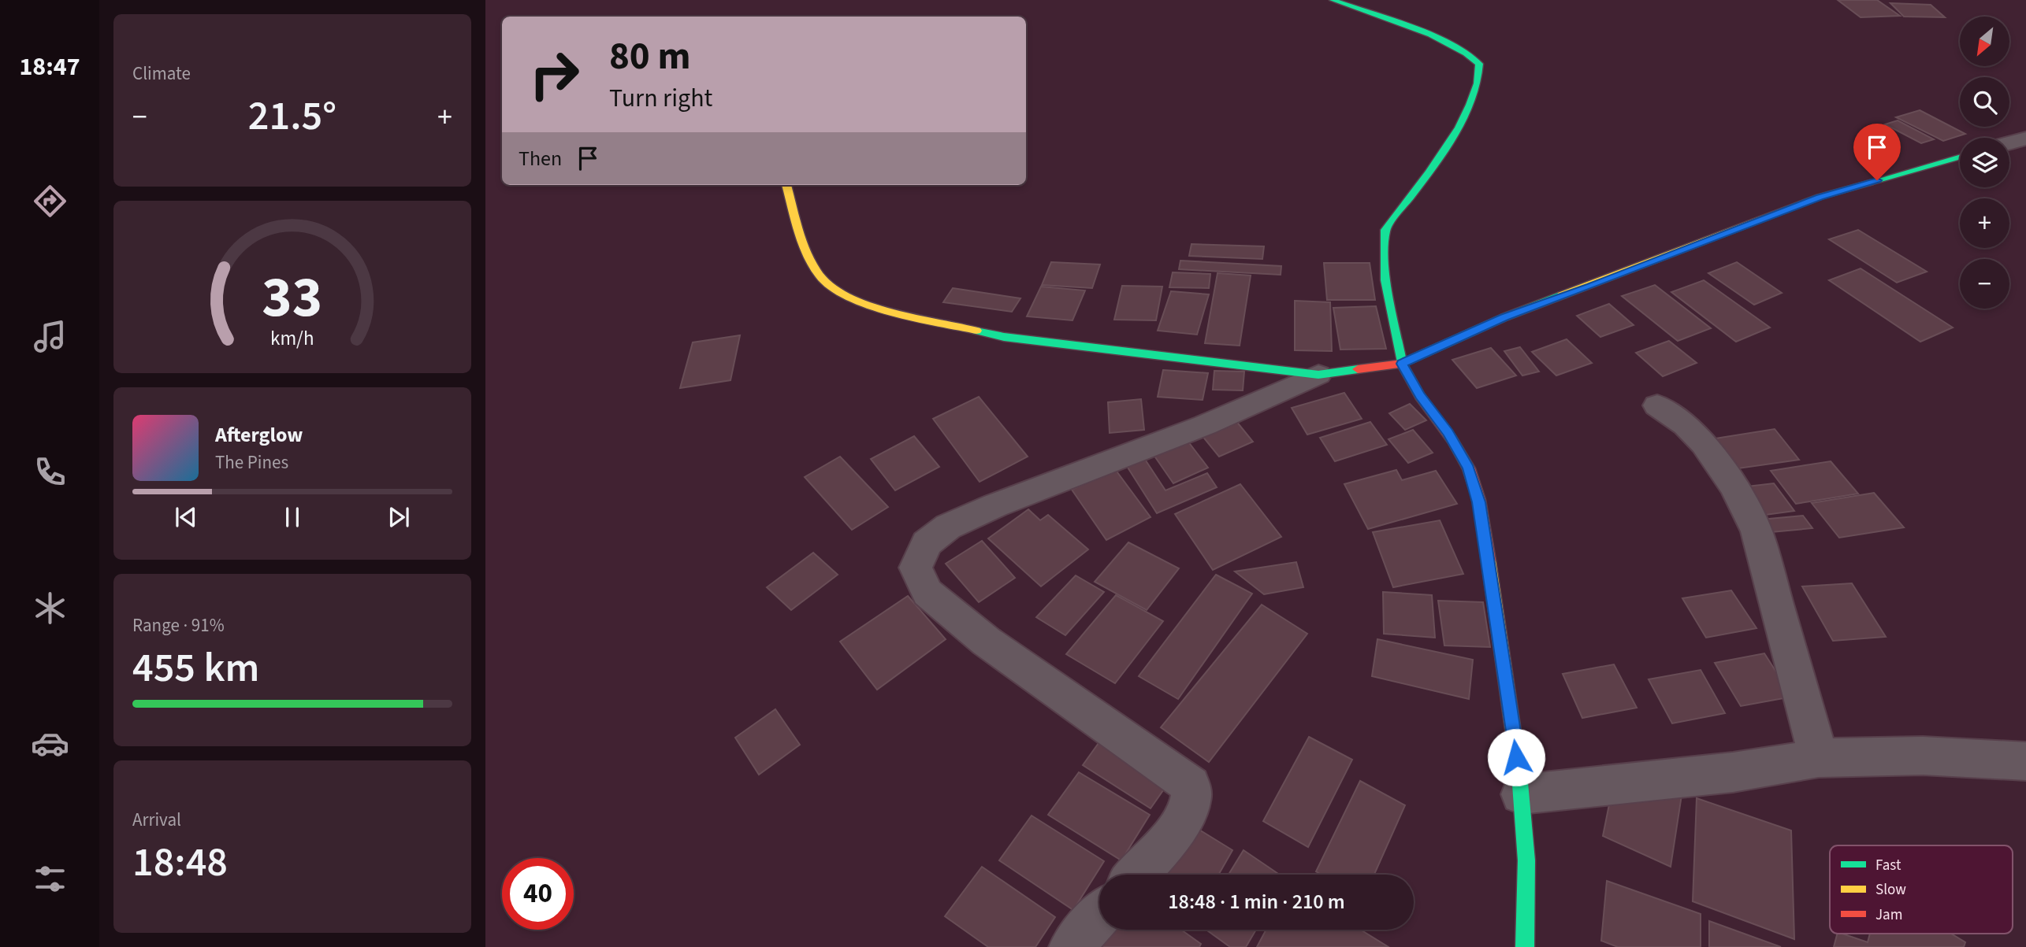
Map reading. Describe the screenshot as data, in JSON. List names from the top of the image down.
{
  "legend": ["Fast", "Slow", "Jam"],
  "north": "bottom left",
  "page": {
    "tabs": "18:47",
    "tile": [
      "Climate",
      ["Range · 91%", "455 km"],
      ["Arrival", "18:48"]
    ],
    "map_buttons": ["+", "−"],
    "turn": ["80 m", "Turn right"],
    "heat": ["−", "21.5°", "+"],
    "then": "Then",
    "song": ["Afterglow", "The Pines"],
    "limit": "40",
    "trip": "18:48 · 1 min · 210 m",
    "gauge": ["33", "km/h"]
  }
}
